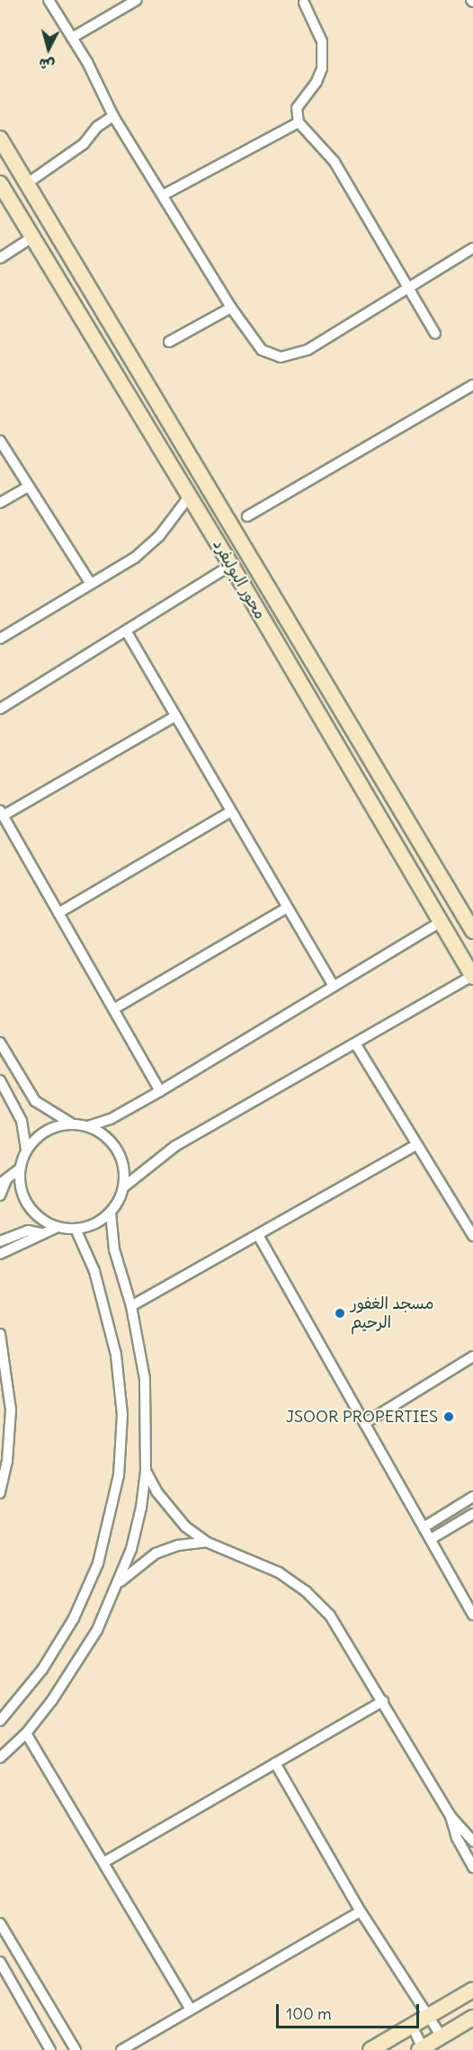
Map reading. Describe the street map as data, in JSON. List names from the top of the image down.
{
  "streets": {
    "street": ["محور البوليفرد"]
  },
  "places": ["مسجد الغفور الرحيم", "JSOOR PROPERTIES"],
  "scale_bar": "100 m",
  "north": "bottom"
}
